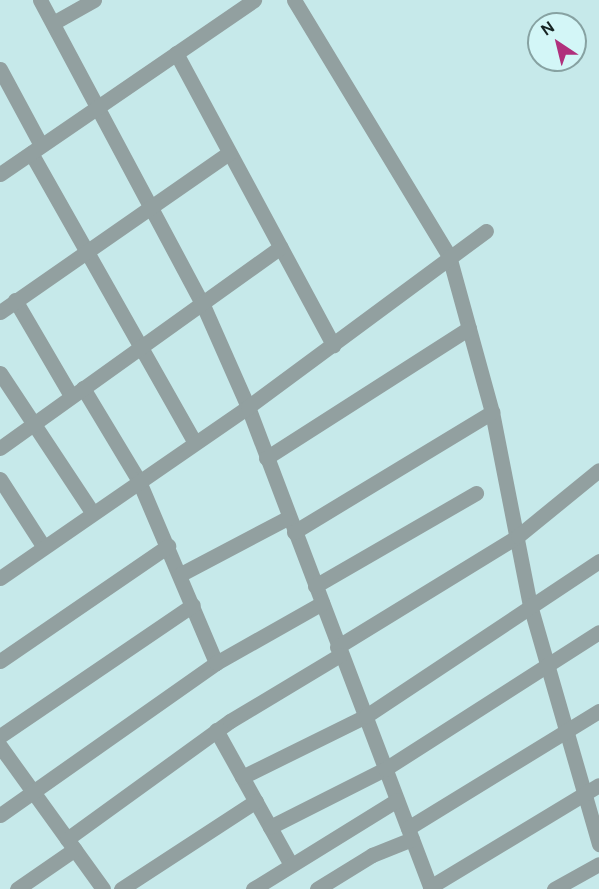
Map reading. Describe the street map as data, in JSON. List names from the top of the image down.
{
  "north": "top left"
}
